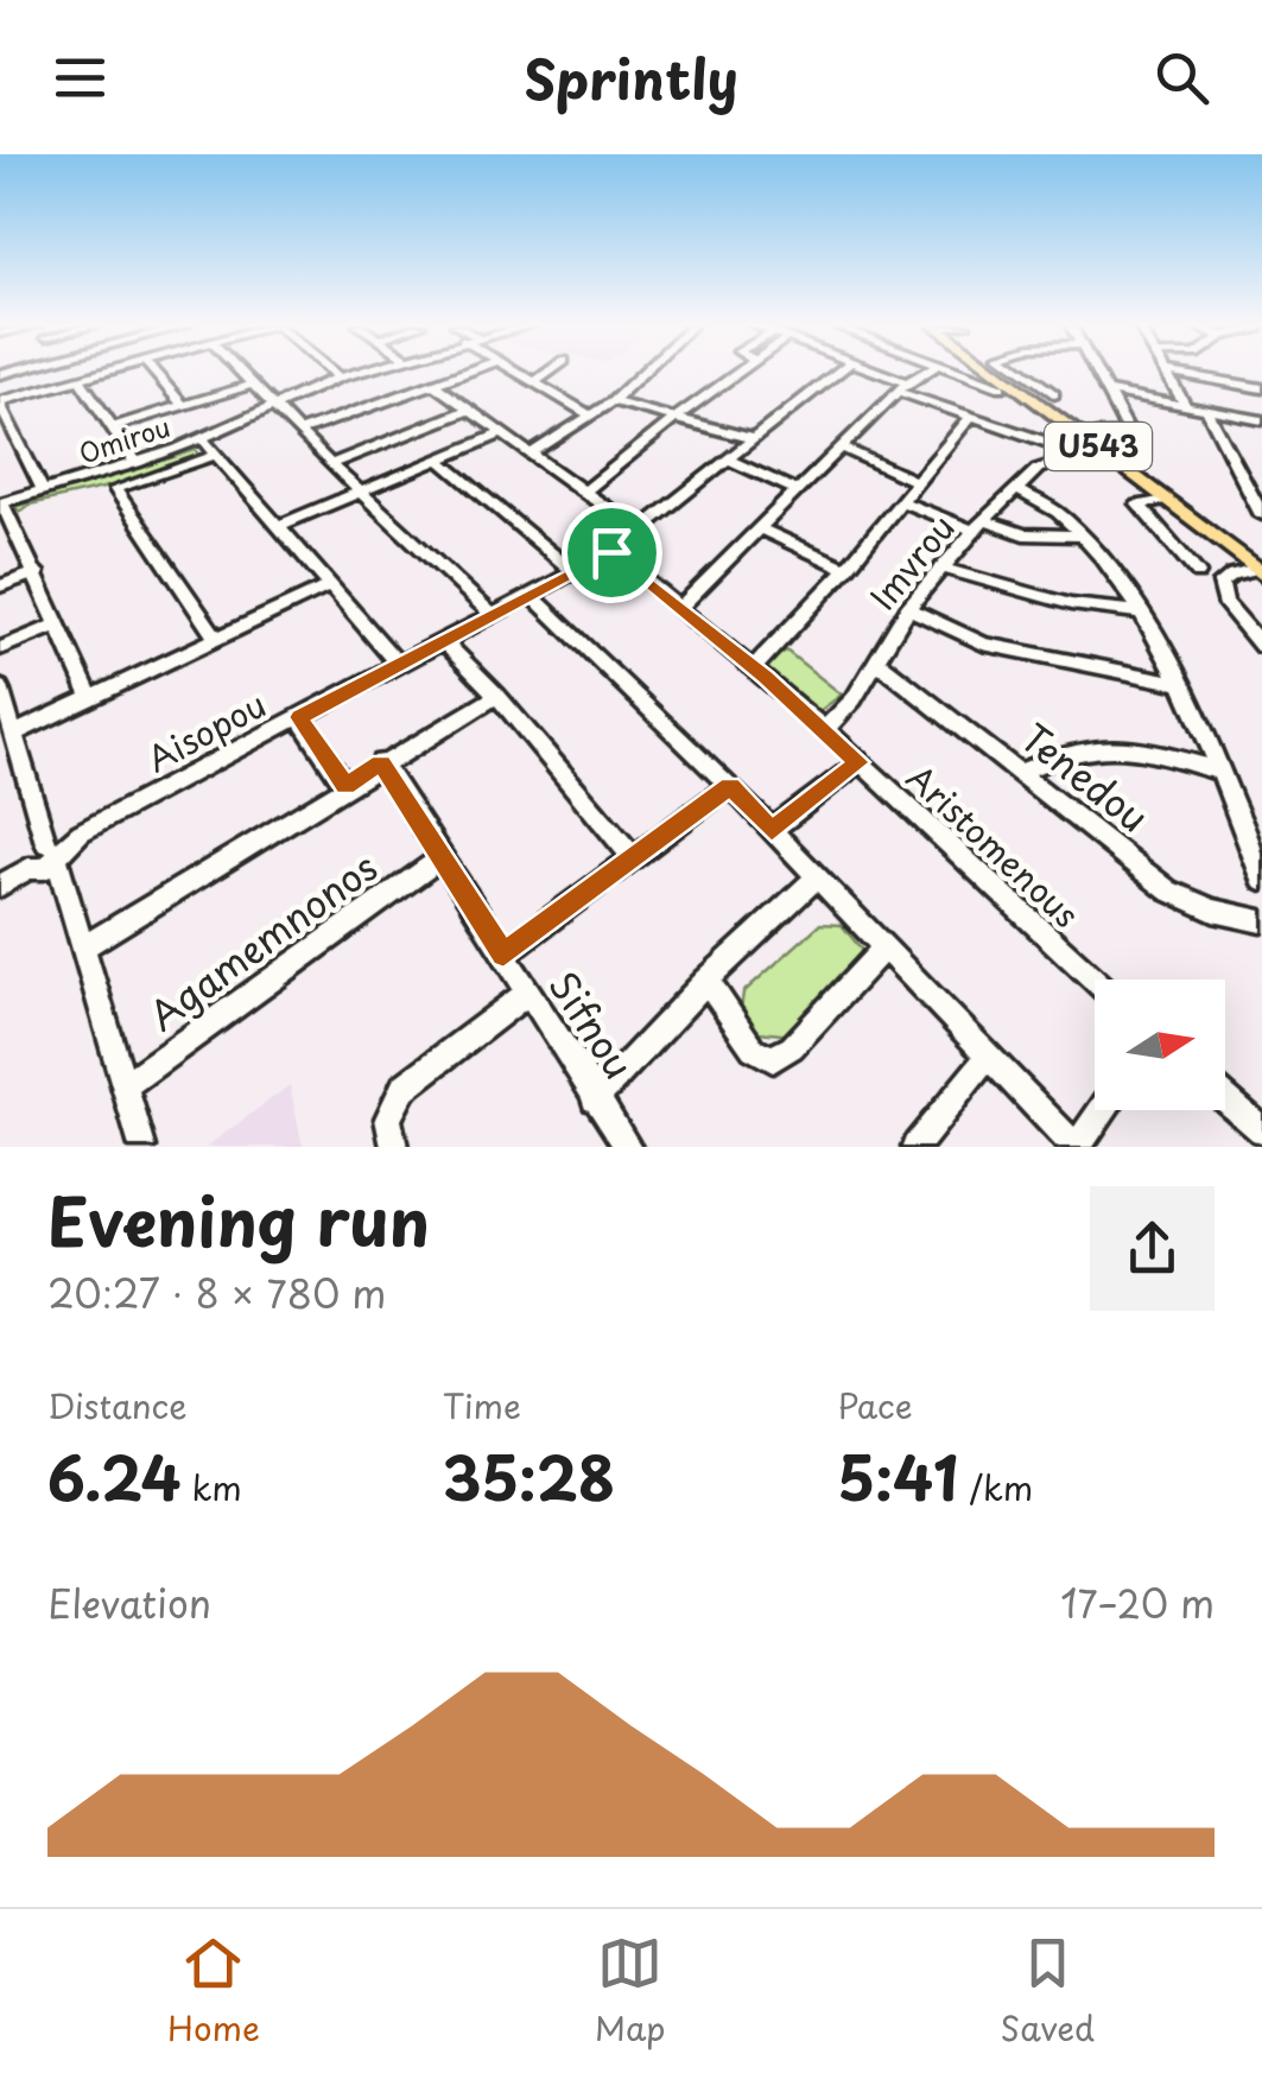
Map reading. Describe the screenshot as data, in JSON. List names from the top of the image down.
{
  "streets": {
    "main road": ["U543"],
    "street": [
      "Omirou",
      "Imvrou",
      "Aisopou",
      "Tenedou",
      "Aristomenous",
      "Agamemnonos",
      "Sifnou"
    ]
  },
  "crossings": [
    ["Imvrou", "Tenedou"],
    ["Imvrou", "Aristomenous"],
    ["Aisopou", "Aristomenous"],
    ["Agamemnonos", "Sifnou"]
  ],
  "north": "right",
  "page": {
    "header": "Sprintly",
    "heading": ["Evening run", "20:27 · 8 × 780 m"],
    "stats": [
      ["Distance", "6.24 km"],
      ["Time", "35:28"],
      ["Pace", "5:41 /km"]
    ],
    "chart": ["Elevation", "17–20 m"],
    "tabs": ["Home", "Map", "Saved"]
  }
}
